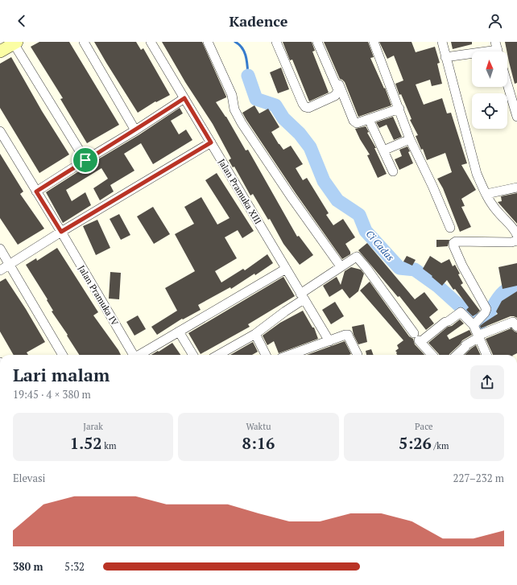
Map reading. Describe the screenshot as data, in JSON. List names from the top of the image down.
{
  "streets": {
    "street": ["Jalan Pramuka XIII", "Jalan Pramuka IV"]
  },
  "water": ["Ci Cadas"],
  "north": "top",
  "page": {
    "header": "Kadence",
    "heading": ["Lari malam", "19:45 · 4 × 380 m"],
    "stats": [
      ["Jarak", "1.52 km"],
      ["Waktu", "8:16"],
      ["Pace", "5:26 /km"]
    ],
    "chart": ["Elevasi", "227–232 m"],
    "list": [
      {
        "name": "380 m",
        "note": "5:32"
      }
    ]
  }
}
